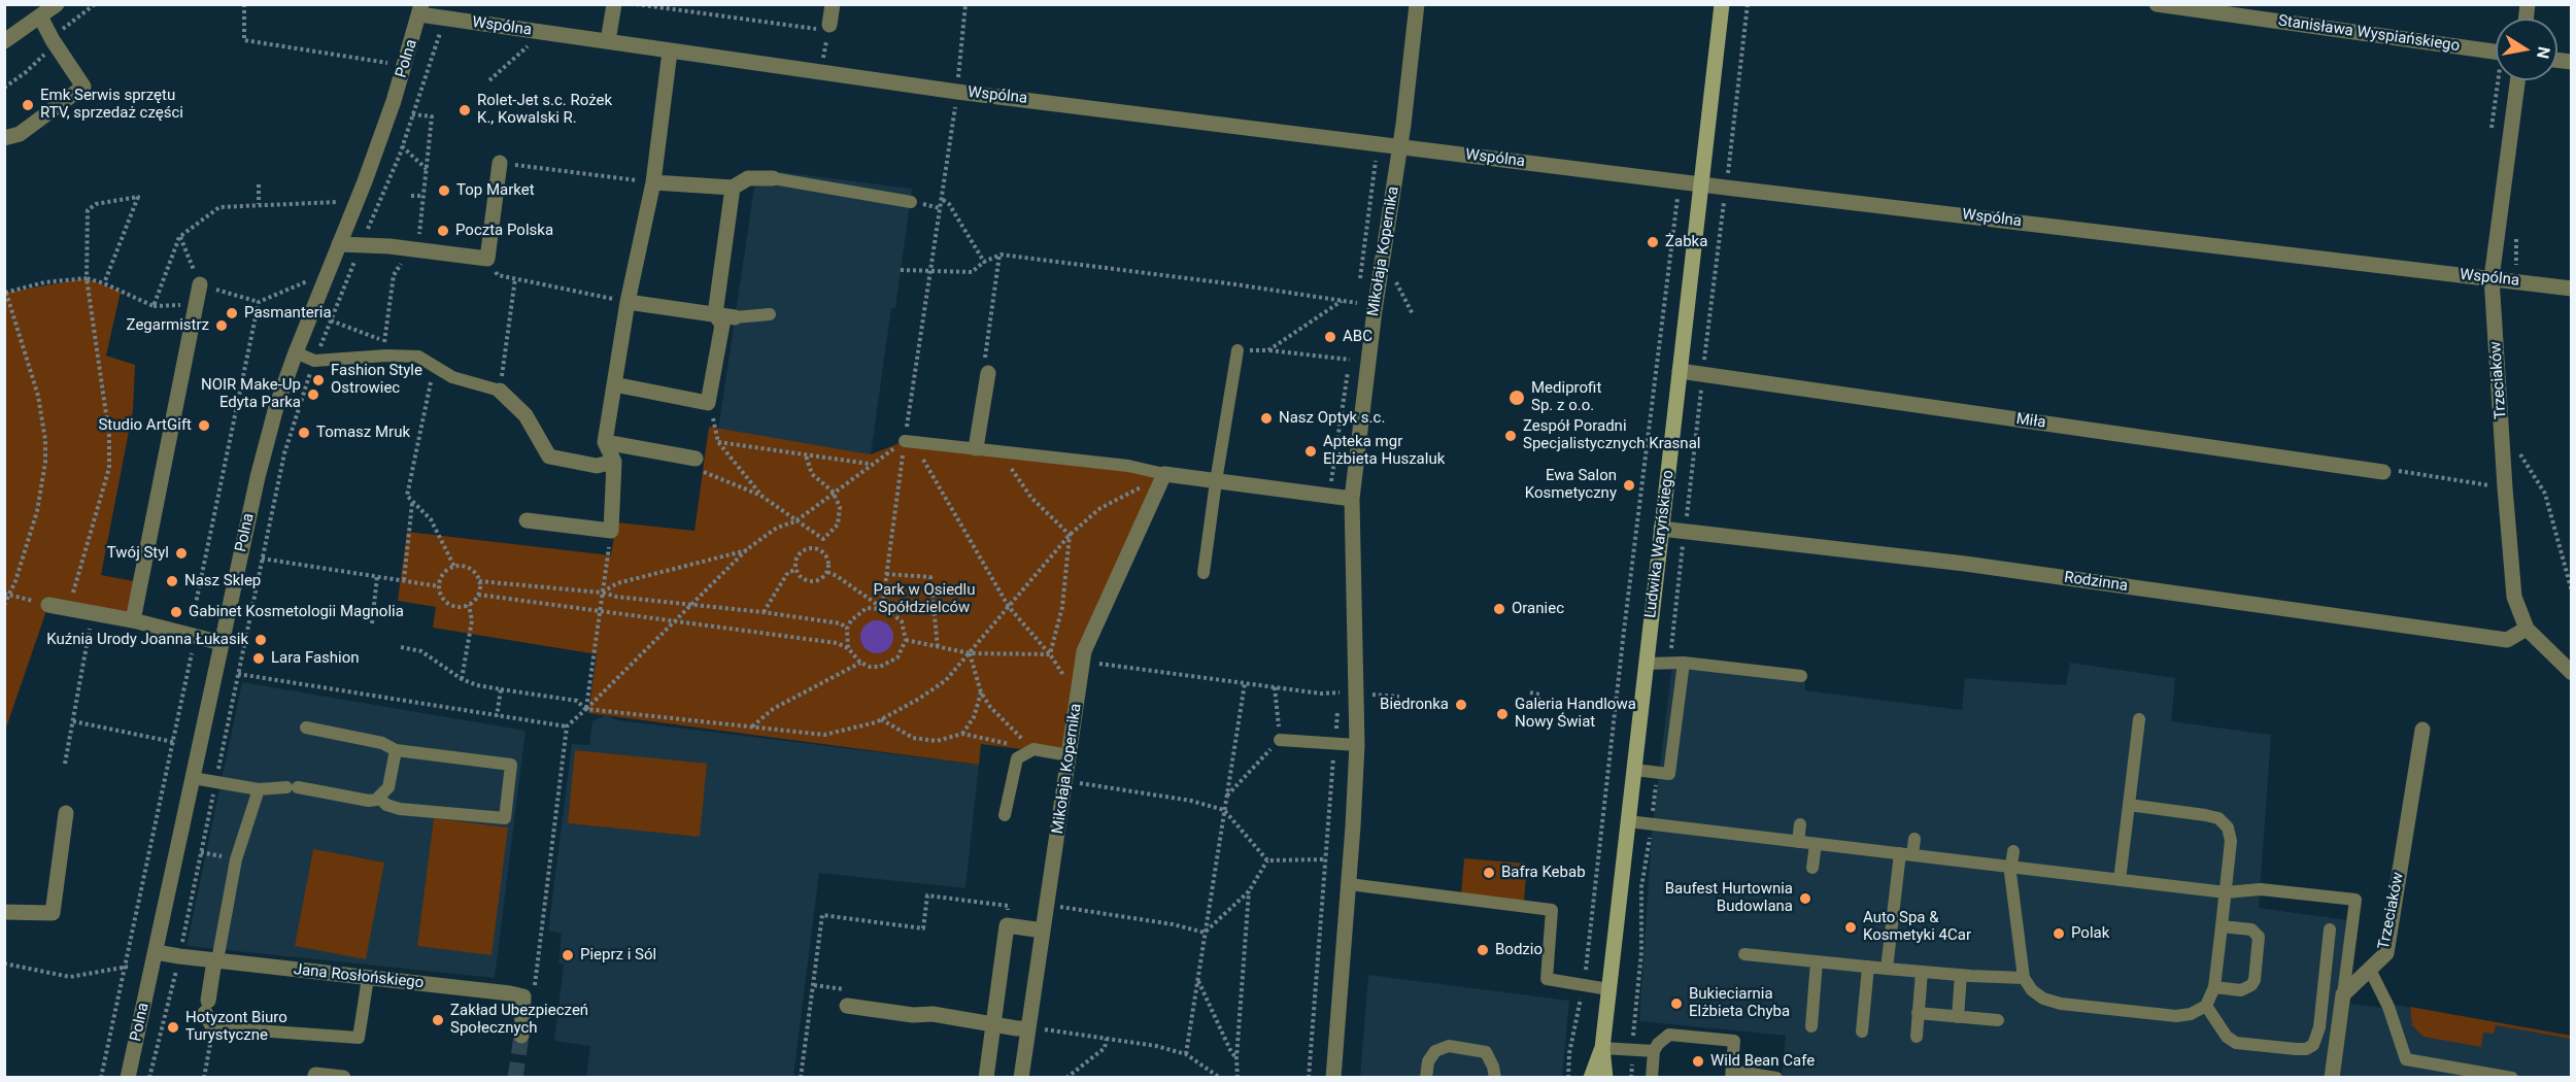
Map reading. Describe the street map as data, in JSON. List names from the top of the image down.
{
  "streets": {
    "main road": ["Ludwika Waryńskiego"],
    "street": [
      "Wspólna",
      "Stanisława Wyspiańskiego",
      "Polna",
      "Mikołaja Kopernika",
      "Trzeciaków",
      "Miła",
      "Rodzinna",
      "Jana Rosłońskiego"
    ]
  },
  "crossings": [
    ["Wspólna", "Polna"],
    ["Wspólna", "Mikołaja Kopernika"],
    ["Wspólna", "Trzeciaków"],
    ["Wspólna", "Ludwika Waryńskiego"],
    ["Polna", "Jana Rosłońskiego"],
    ["Trzeciaków", "Rodzinna"],
    ["Miła", "Ludwika Waryńskiego"],
    ["Ludwika Waryńskiego", "Rodzinna"]
  ],
  "parks": ["Park w Osiedlu Spółdzielców"],
  "places": [
    "Emk Serwis sprzętu RTV, sprzedaż części",
    "Rolet-Jet s.c. Rożek K., Kowalski R.",
    "Top Market",
    "Poczta Polska",
    "Żabka",
    "Pasmanteria",
    "Zegarmistrz",
    "ABC",
    "Fashion Style Ostrowiec",
    "NOIR Make-Up Edyta Parka",
    "Mediprofit Sp. z o.o.",
    "Nasz Optyk s.c.",
    "Studio ArtGift",
    "Tomasz Mruk",
    "Zespół Poradni Specjalistycznych Krasnal",
    "Apteka mgr Elżbieta Huszaluk",
    "Ewa Salon Kosmetyczny",
    "Twój Styl",
    "Nasz Sklep",
    "Oraniec",
    "Gabinet Kosmetologii Magnolia",
    "Kuźnia Urody Joanna Łukasik",
    "Lara Fashion",
    "Biedronka",
    "Galeria Handlowa Nowy Świat",
    "Bafra Kebab",
    "Baufest Hurtownia Budowlana",
    "Auto Spa & Kosmetyki 4Car",
    "Polak",
    "Bodzio",
    "Pieprz i Sól",
    "Bukieciarnia Elżbieta Chyba",
    "Zakład Ubezpieczeń Społecznych",
    "Hotyzont Biuro Turystyczne",
    "Wild Bean Cafe"
  ],
  "north": "right"
}
